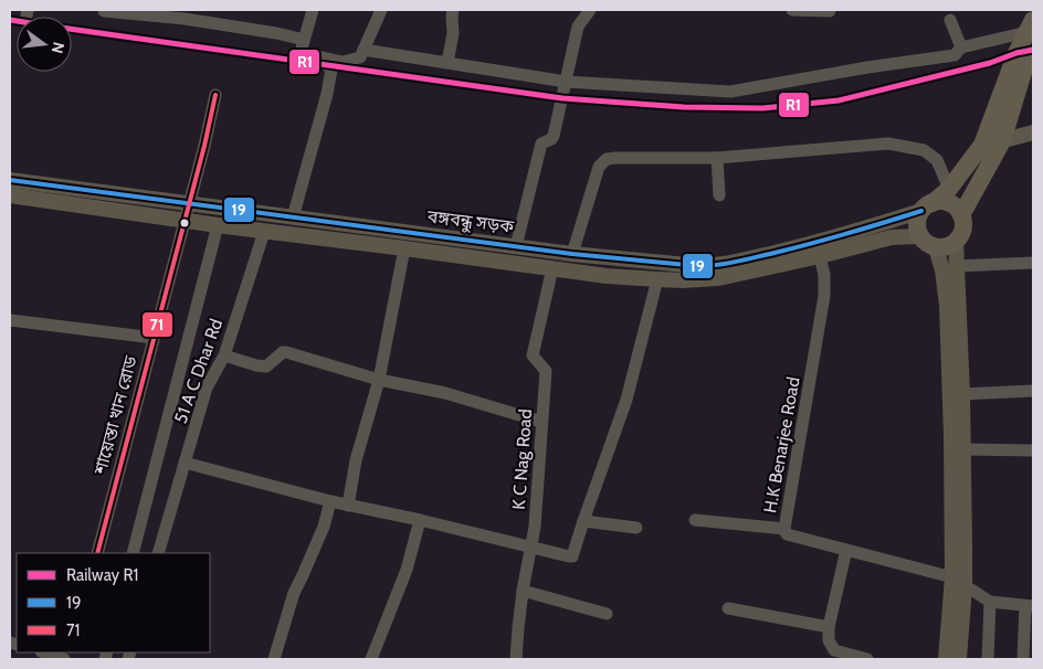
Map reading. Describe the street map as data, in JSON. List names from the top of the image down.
{
  "streets": {
    "main road": ["বঙ্গবন্ধু সড়ক"],
    "street": [
      "51 A C Dhar Rd",
      "শায়েস্তা খান রোড",
      "H.K Benarjee Road",
      "K C Nag Road"
    ]
  },
  "crossings": [
    ["বঙ্গবন্ধু সড়ক", "51 A C Dhar Rd"],
    ["বঙ্গবন্ধু সড়ক", "শায়েস্তা খান রোড"],
    ["বঙ্গবন্ধু সড়ক", "H.K Benarjee Road"],
    ["বঙ্গবন্ধু সড়ক", "K C Nag Road"]
  ],
  "lines": ["rail line R1", "transit line 71", "transit line 19"],
  "legend": ["Railway R1", "19", "71"],
  "north": "right"
}
